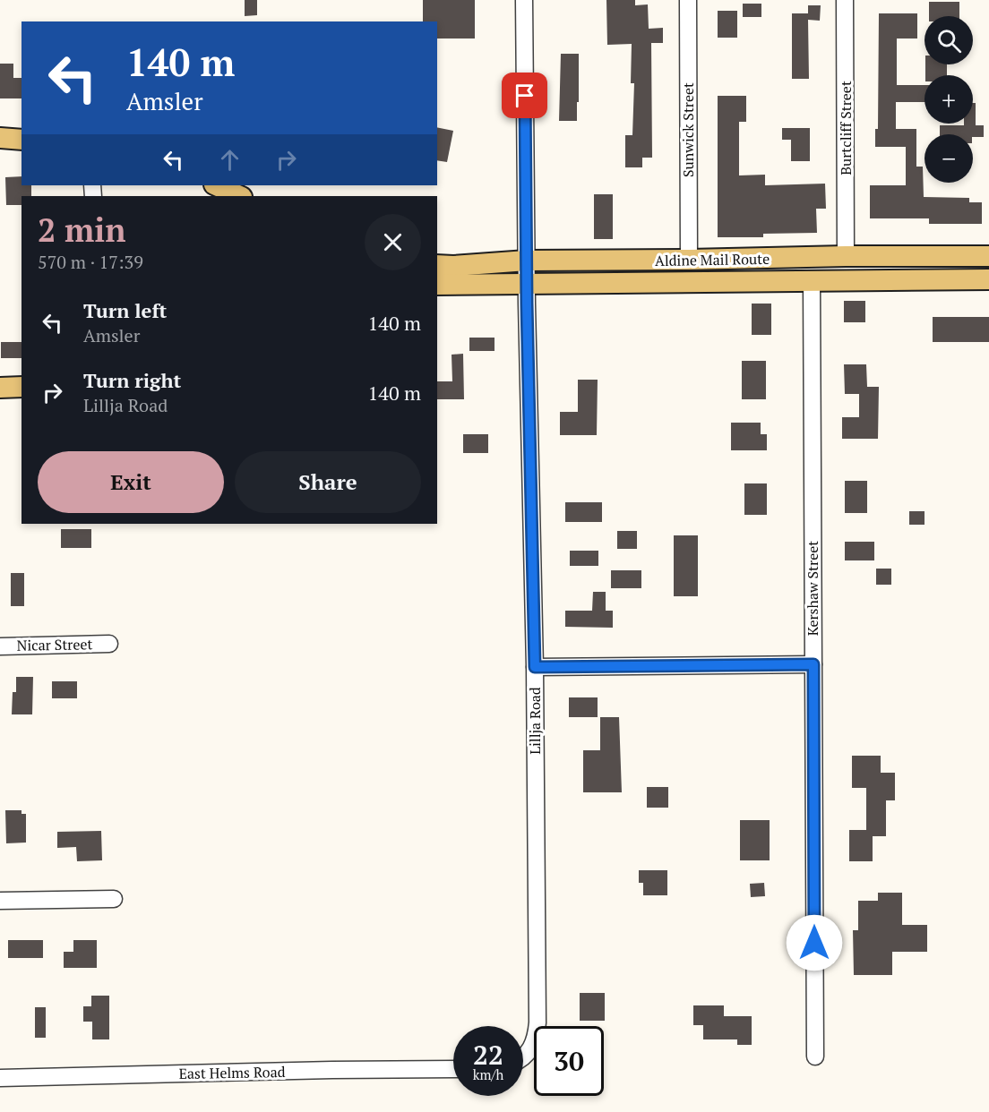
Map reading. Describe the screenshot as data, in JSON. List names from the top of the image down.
{
  "streets": {
    "main road": ["Aldine Mail Route"],
    "street": [
      "Burtcliff Street",
      "Sunwick Street",
      "Kershaw Street",
      "Nicar Street",
      "Lillja Road",
      "East Helms Road"
    ]
  },
  "crossings": [
    ["Burtcliff Street", "Aldine Mail Route"],
    ["Sunwick Street", "Aldine Mail Route"],
    ["Aldine Mail Route", "Kershaw Street"],
    ["Aldine Mail Route", "Lillja Road"]
  ],
  "page": {
    "map_buttons": ["+", "−"],
    "turn": ["140 m", "Amsler"],
    "heading": ["2 min", "570 m · 17:39"],
    "list": [
      {
        "name": "Turn left",
        "note": "Amsler",
        "value": "140 m"
      },
      {
        "name": "Turn right",
        "note": "Lillja Road",
        "value": "140 m"
      }
    ],
    "buttons": ["Exit", "Share"],
    "speed": "22 km/h",
    "limit": "30"
  }
}
